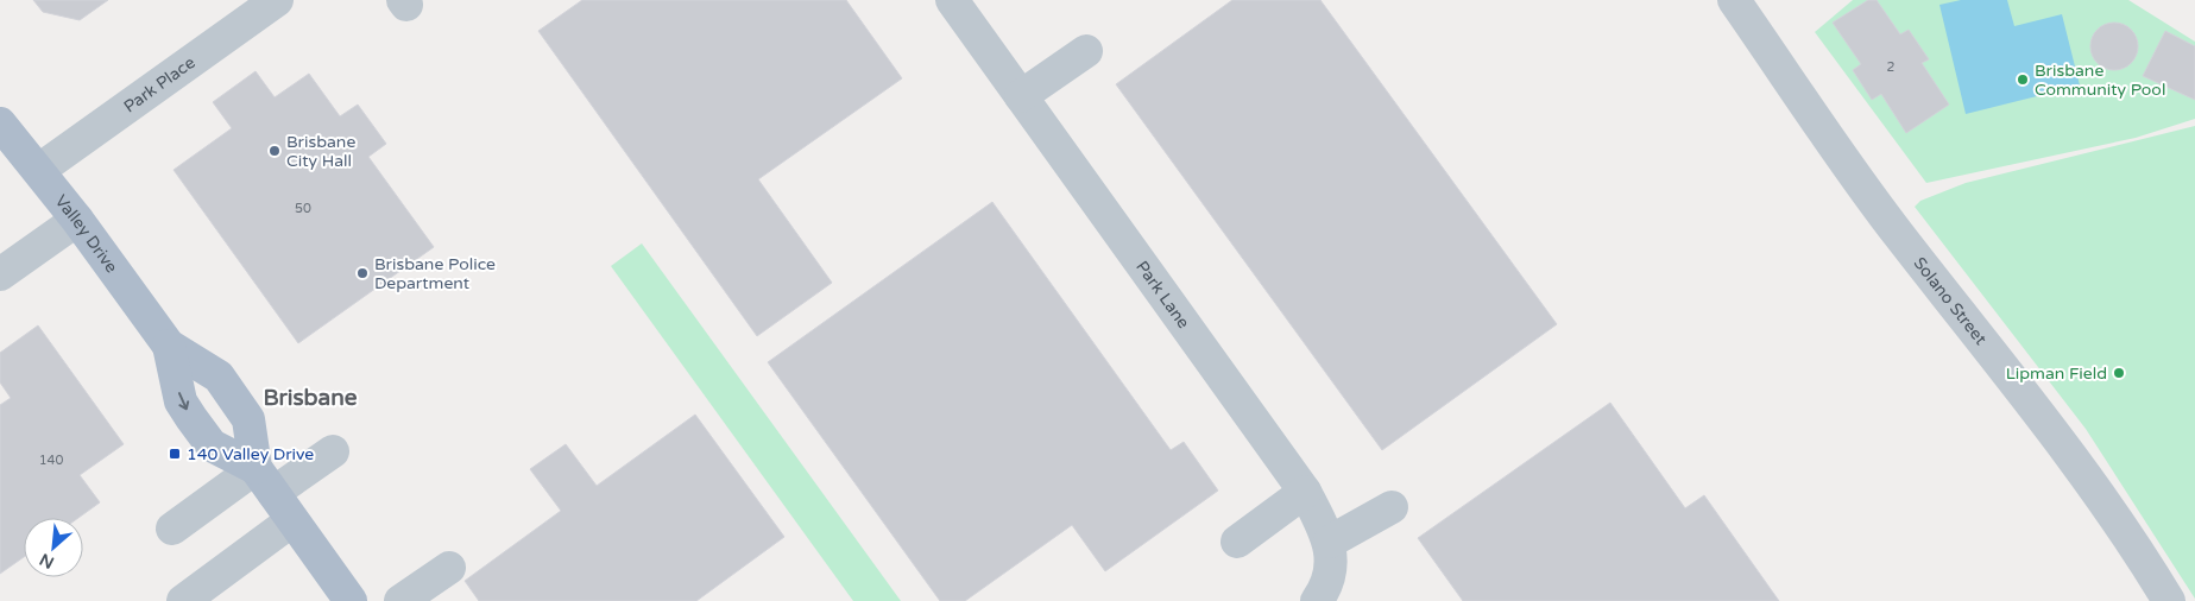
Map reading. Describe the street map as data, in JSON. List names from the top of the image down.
{
  "streets": {
    "main road": ["Valley Drive"],
    "street": ["Park Place", "Park Lane", "Solano Street"]
  },
  "crossings": [
    ["Park Place", "Valley Drive"]
  ],
  "districts": ["Brisbane"],
  "places": {
    "other": [
      "Brisbane Community Pool",
      "Brisbane City Hall",
      "Brisbane Police Department",
      "Lipman Field"
    ],
    "transit": ["140 Valley Drive"]
  },
  "house_numbers": ["2", "50", "140"],
  "north": "bottom left"
}
